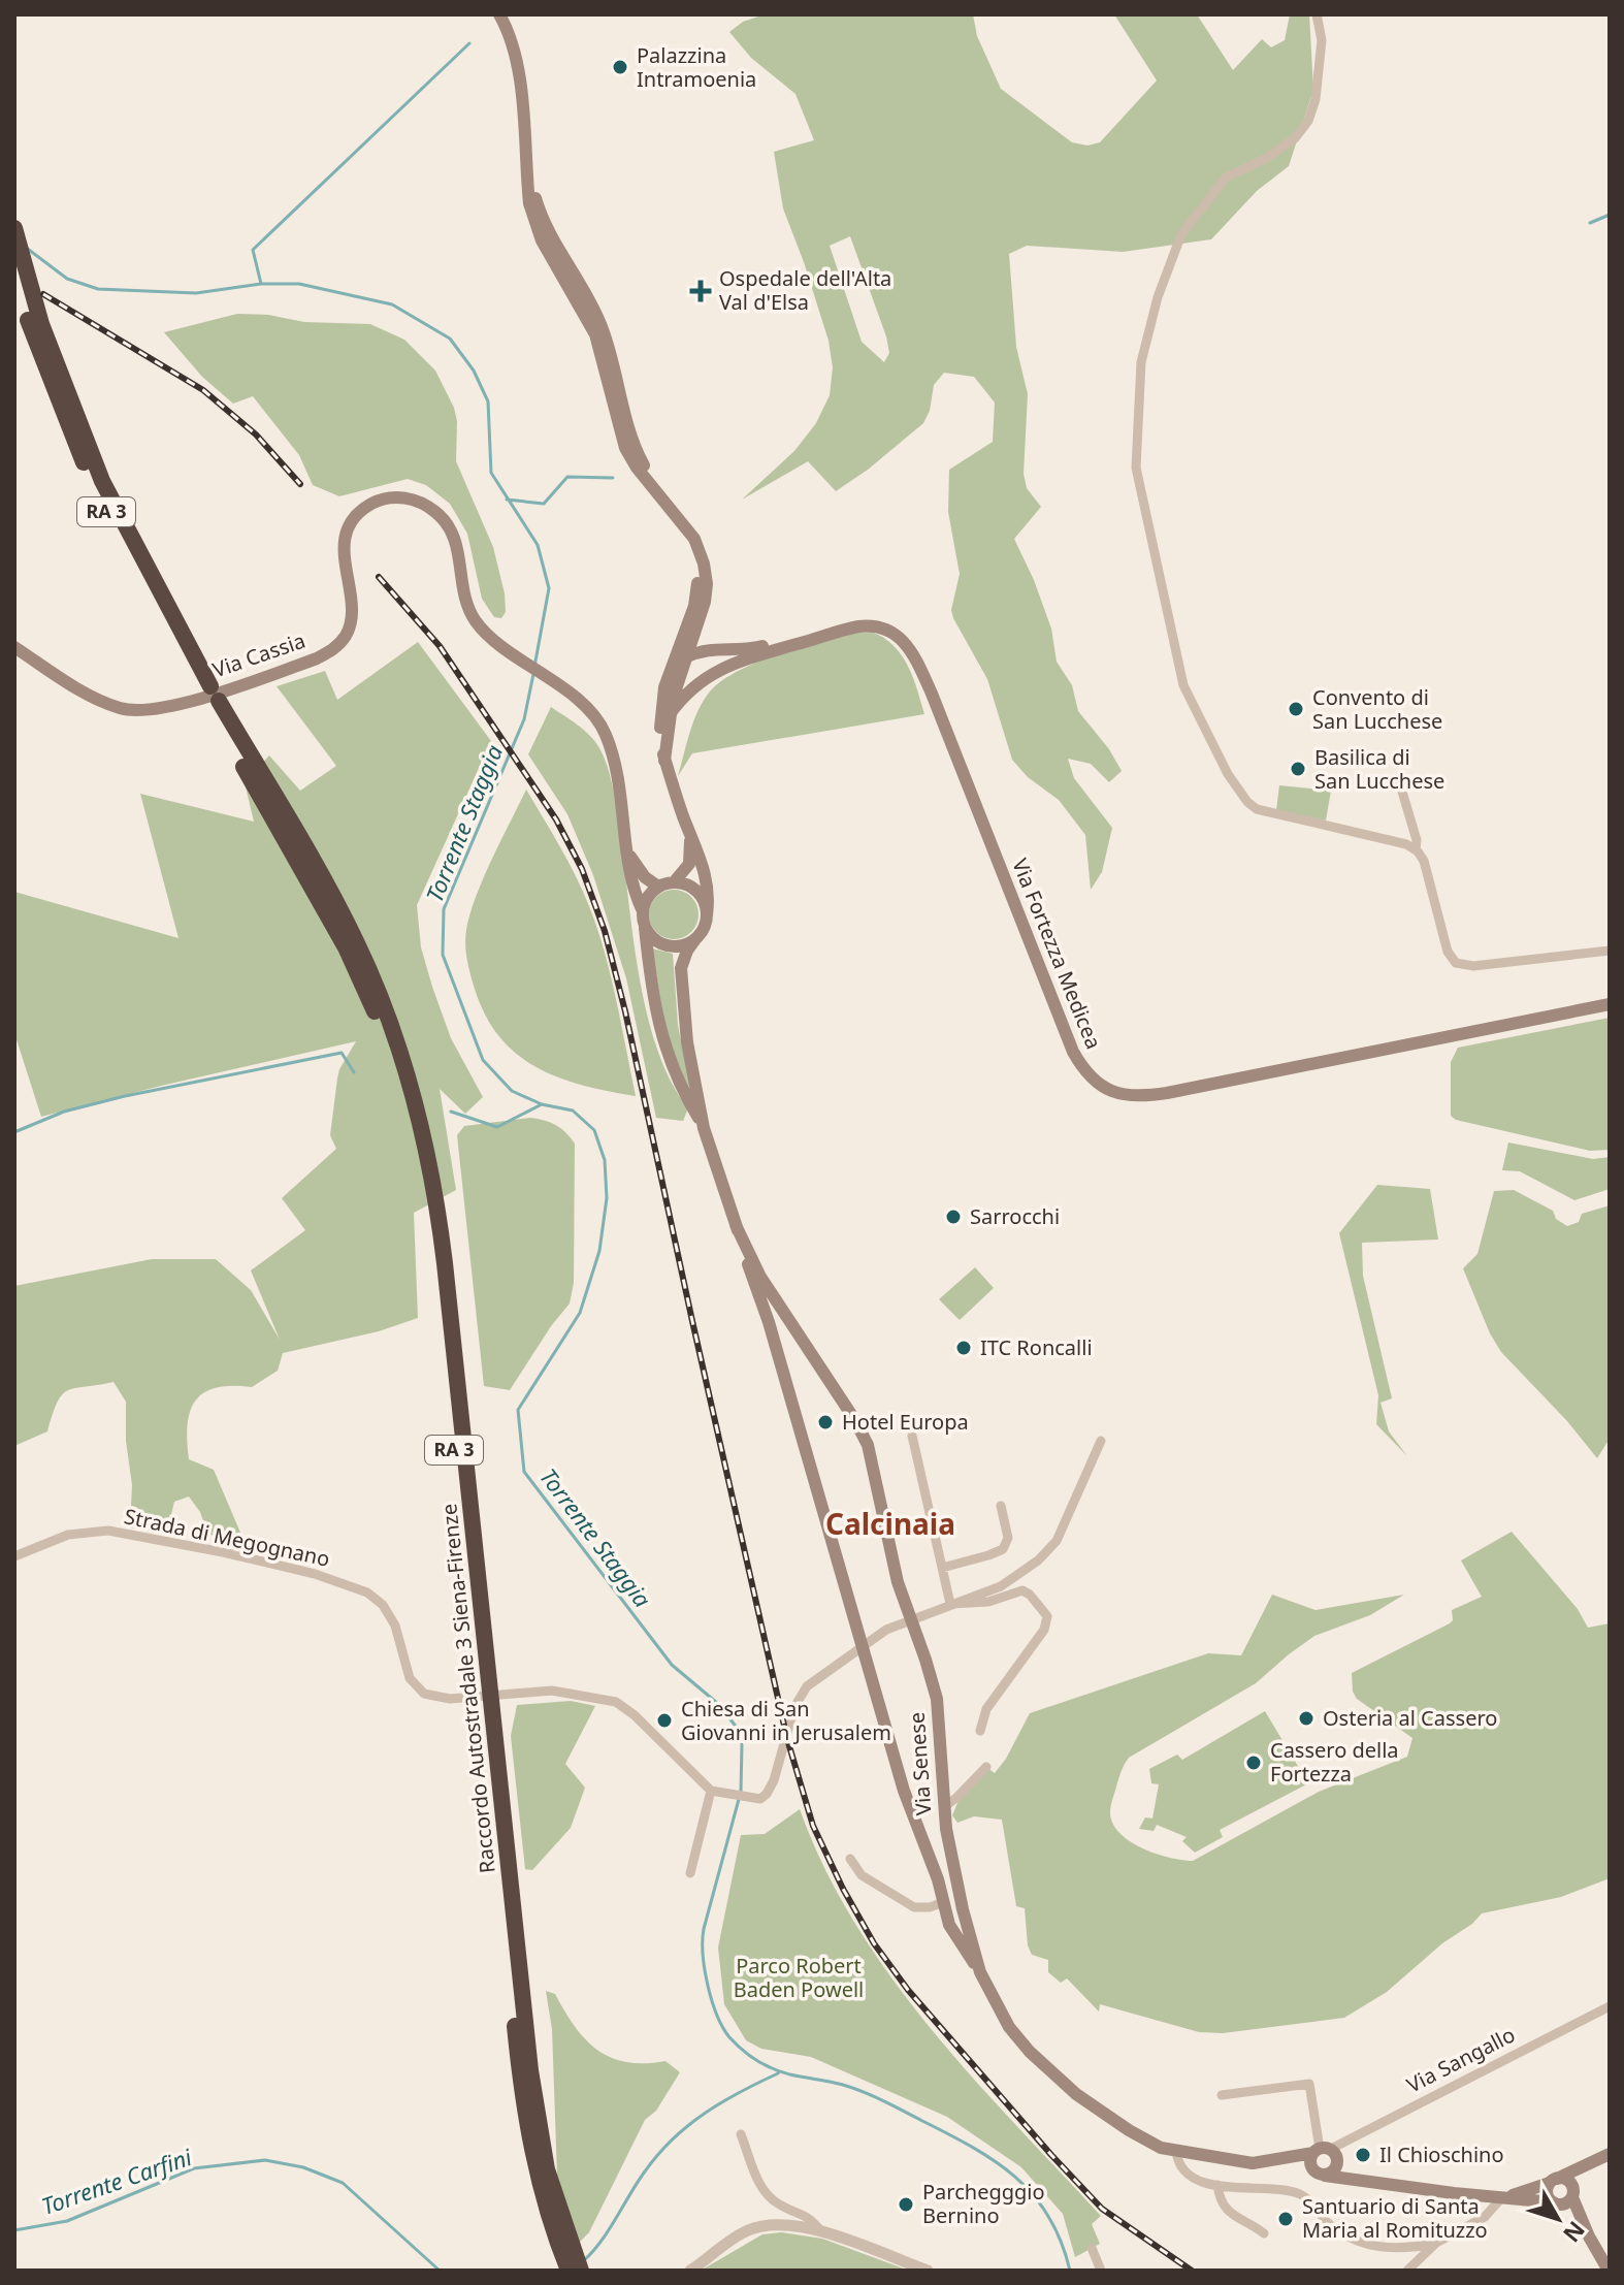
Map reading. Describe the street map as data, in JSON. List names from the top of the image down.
{
  "streets": {
    "highway": ["RA 3", "Raccordo Autostradale 3 Siena-Firenze"],
    "main road": ["Via Cassia", "Via Fortezza Medicea", "Via Senese"],
    "street": ["Strada di Megognano", "Via Sangallo"]
  },
  "crossings": [
    ["Via Cassia", "Via Senese"],
    ["Via Senese", "Via Sangallo"]
  ],
  "districts": ["Calcinaia"],
  "water": ["Torrente Staggia", "Torrente Carfini"],
  "parks": ["Parco Robert Baden Powell"],
  "places": {
    "other": [
      "Palazzina Intramoenia",
      "Convento di San Lucchese",
      "Basilica di San Lucchese",
      "Sarrocchi",
      "ITC Roncalli",
      "Hotel Europa",
      "Osteria al Cassero",
      "Chiesa di San Giovanni in Jerusalem",
      "Cassero della Fortezza",
      "Il Chioschino",
      "Parchegggio Bernino",
      "Santuario di Santa Maria al Romituzzo"
    ],
    "health": ["Ospedale dell'Alta Val d'Elsa"]
  },
  "north": "bottom right"
}
